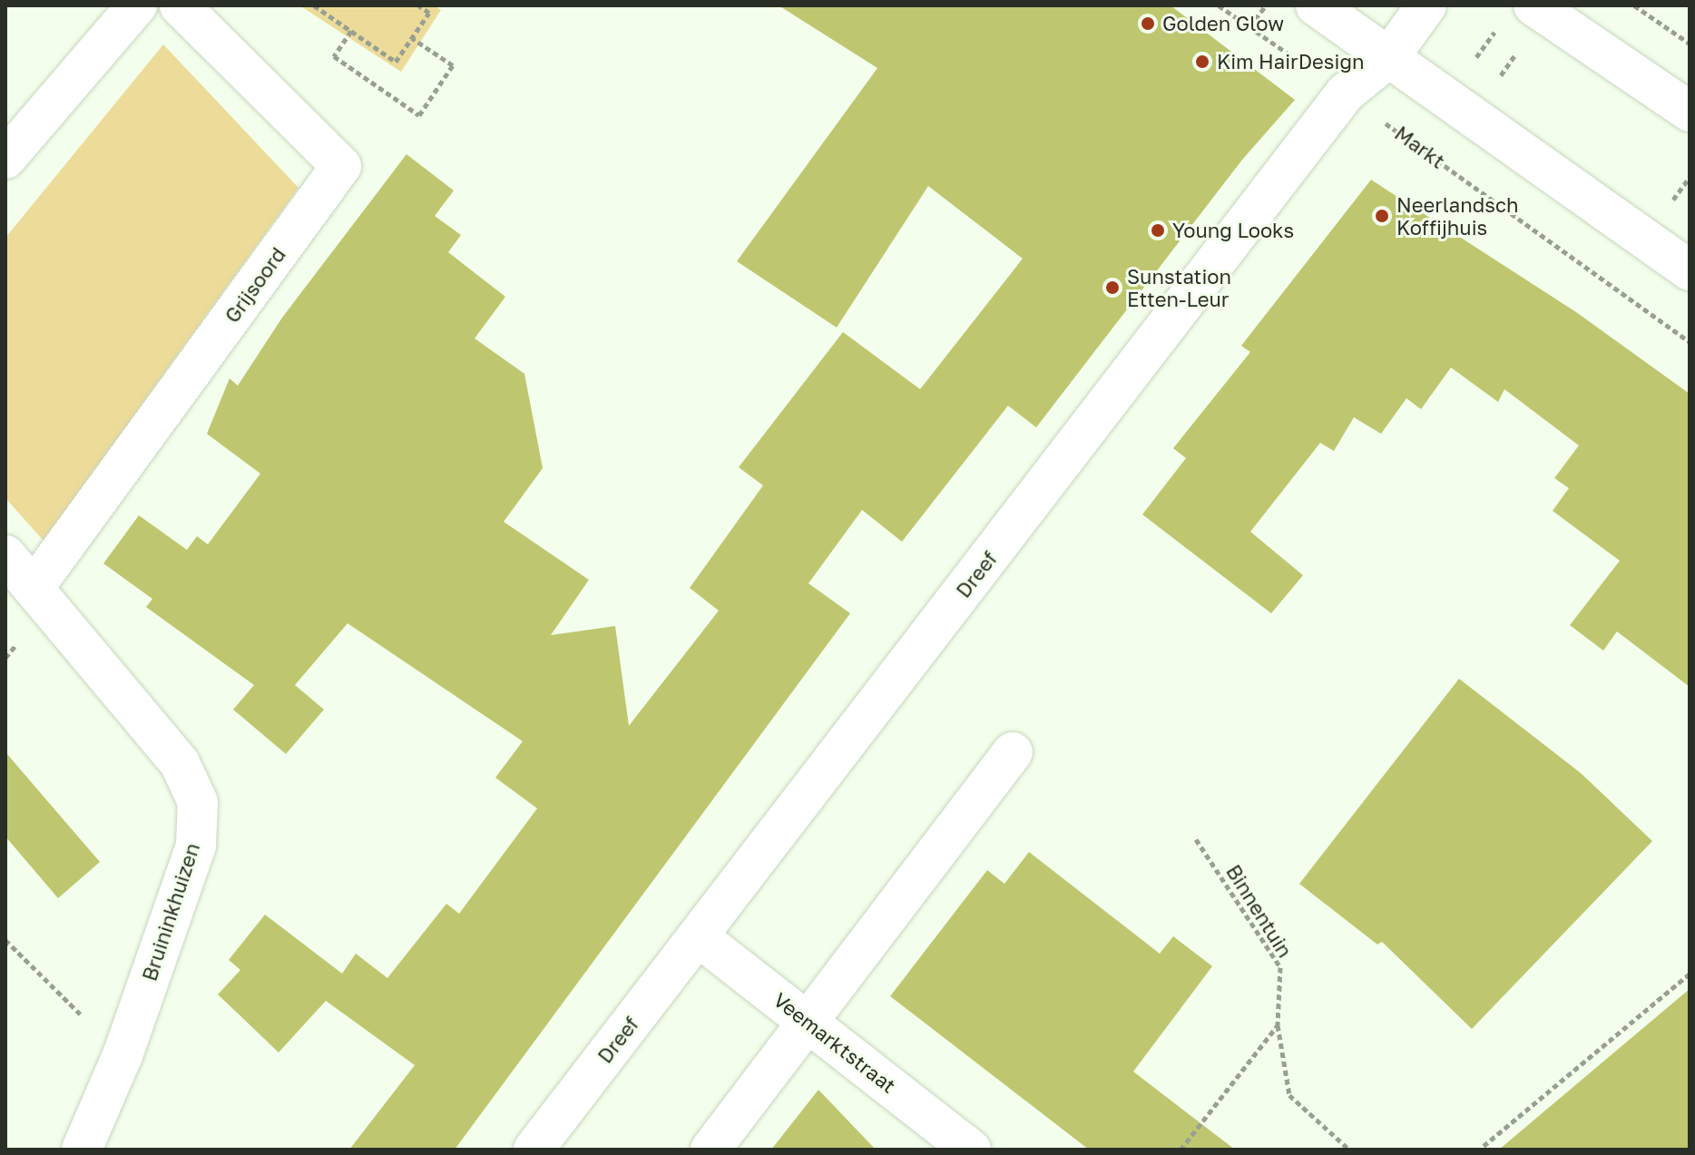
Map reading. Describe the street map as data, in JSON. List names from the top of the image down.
{
  "streets": {
    "street": [
      "Grijsoord",
      "Dreef",
      "Bruininkhuizen",
      "Veemarktstraat"
    ],
    "path": ["Markt", "Binnentuin"]
  },
  "crossings": [
    ["Markt", "Dreef"],
    ["Grijsoord", "Bruininkhuizen"],
    ["Dreef", "Veemarktstraat"]
  ],
  "places": [
    "Golden Glow",
    "Kim HairDesign",
    "Neerlandsch Koffijhuis",
    "Young Looks",
    "Sunstation Etten-Leur"
  ]
}
